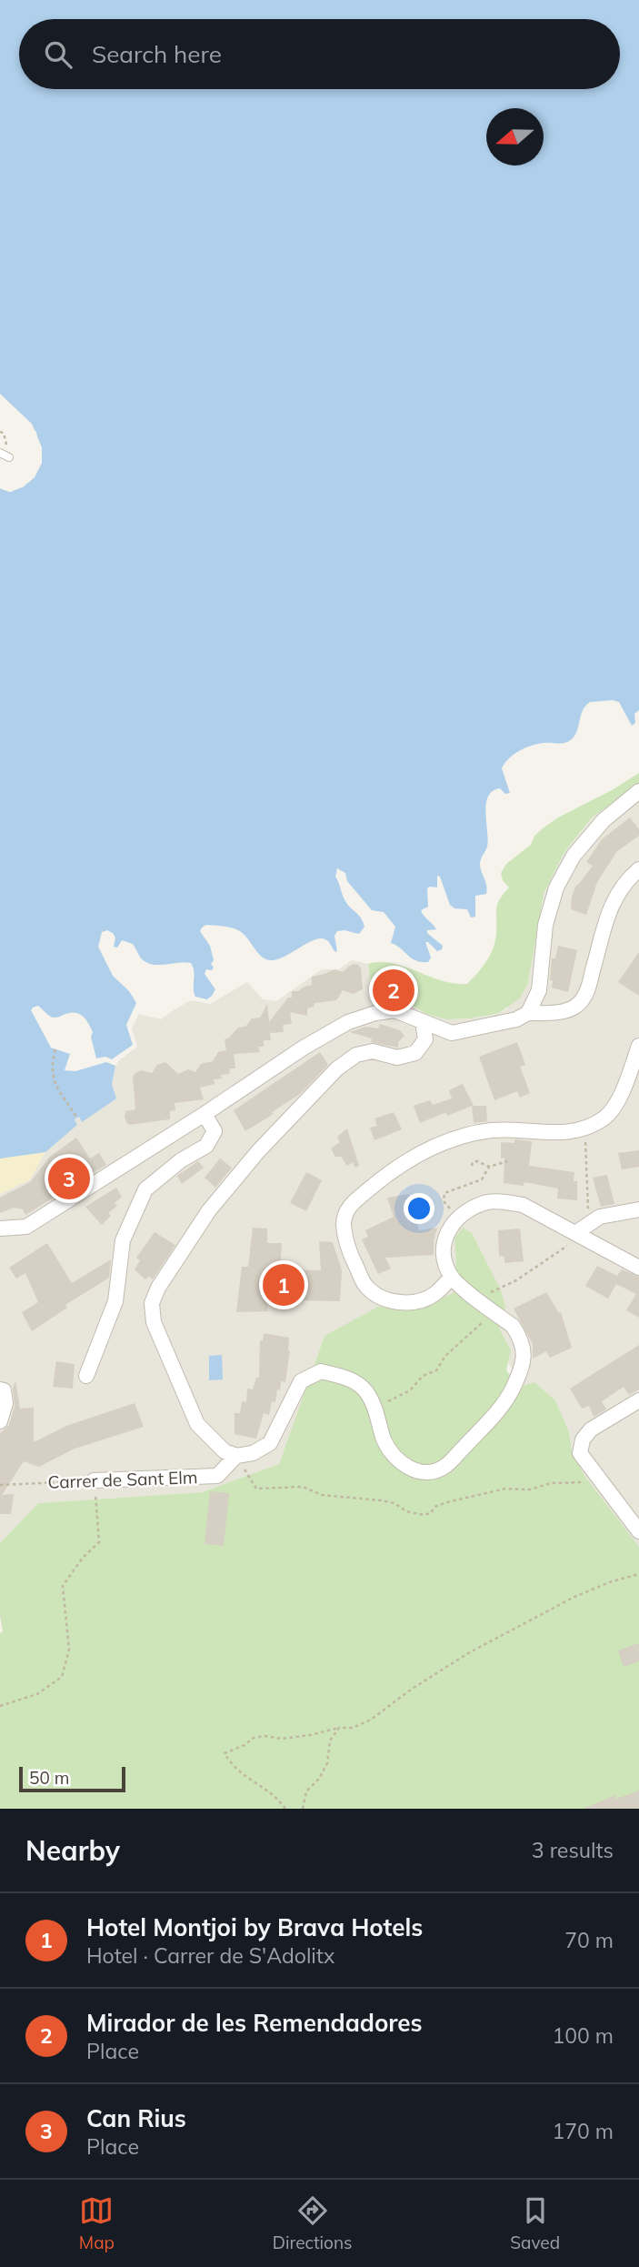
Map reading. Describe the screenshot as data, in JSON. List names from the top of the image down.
{
  "streets": {
    "street": ["Carrer de Sant Elm"]
  },
  "scale_bar": "50 m",
  "north": "left",
  "page": {
    "search": "Search here",
    "pins": ["2", "3", "1"],
    "scale": "50 m",
    "heading": ["Nearby", "3 results"],
    "list": [
      {
        "mark": "1",
        "name": "Hotel Montjoi by Brava Hotels",
        "note": "Hotel · Carrer de S'Adolitx",
        "value": "70 m"
      },
      {
        "mark": "2",
        "name": "Mirador de les Remendadores",
        "note": "Place",
        "value": "100 m"
      },
      {
        "mark": "3",
        "name": "Can Rius",
        "note": "Place",
        "value": "170 m"
      }
    ],
    "nav": ["Map", "Directions", "Saved"]
  }
}
